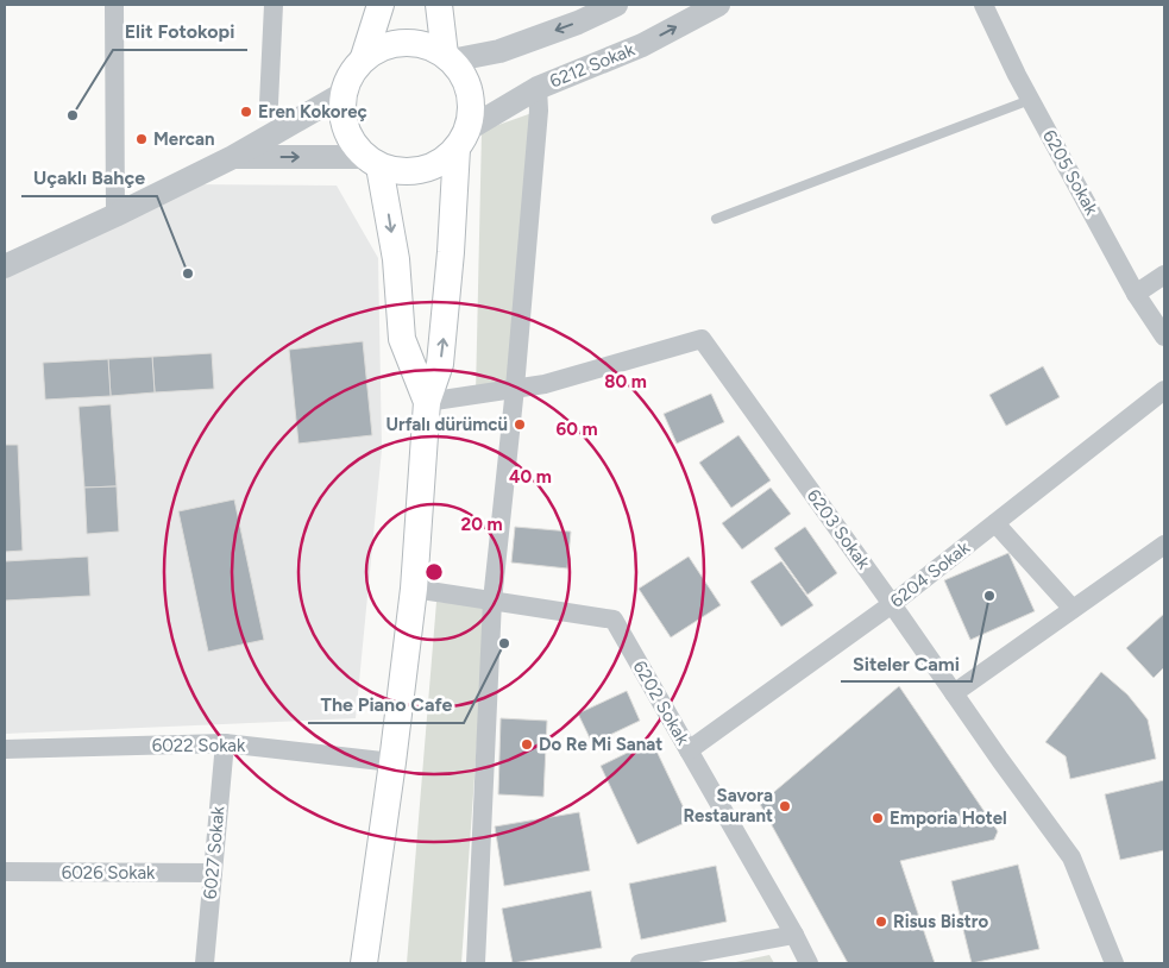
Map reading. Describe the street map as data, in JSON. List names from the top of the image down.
{
  "streets": {
    "street": [
      "6212 Sokak",
      "6205 Sokak",
      "6203 Sokak",
      "6204 Sokak",
      "6202 Sokak",
      "6022 Sokak",
      "6027 Sokak",
      "6026 Sokak"
    ]
  },
  "crossings": [
    ["6203 Sokak", "6204 Sokak"],
    ["6204 Sokak", "6202 Sokak"],
    ["6022 Sokak", "6027 Sokak"],
    ["6027 Sokak", "6026 Sokak"]
  ],
  "places": [
    "Eren Kokoreç",
    "Elit Fotokopi",
    "Mercan",
    "Uçaklı Bahçe",
    "Urfalı dürümcü",
    "Siteler Cami",
    "The Piano Cafe",
    "Do Re Mi Sanat",
    "Savora Restaurant",
    "Emporia Hotel",
    "Risus Bistro"
  ],
  "rings": [
    "80 m",
    "60 m",
    "40 m",
    "20 m"
  ]
}
